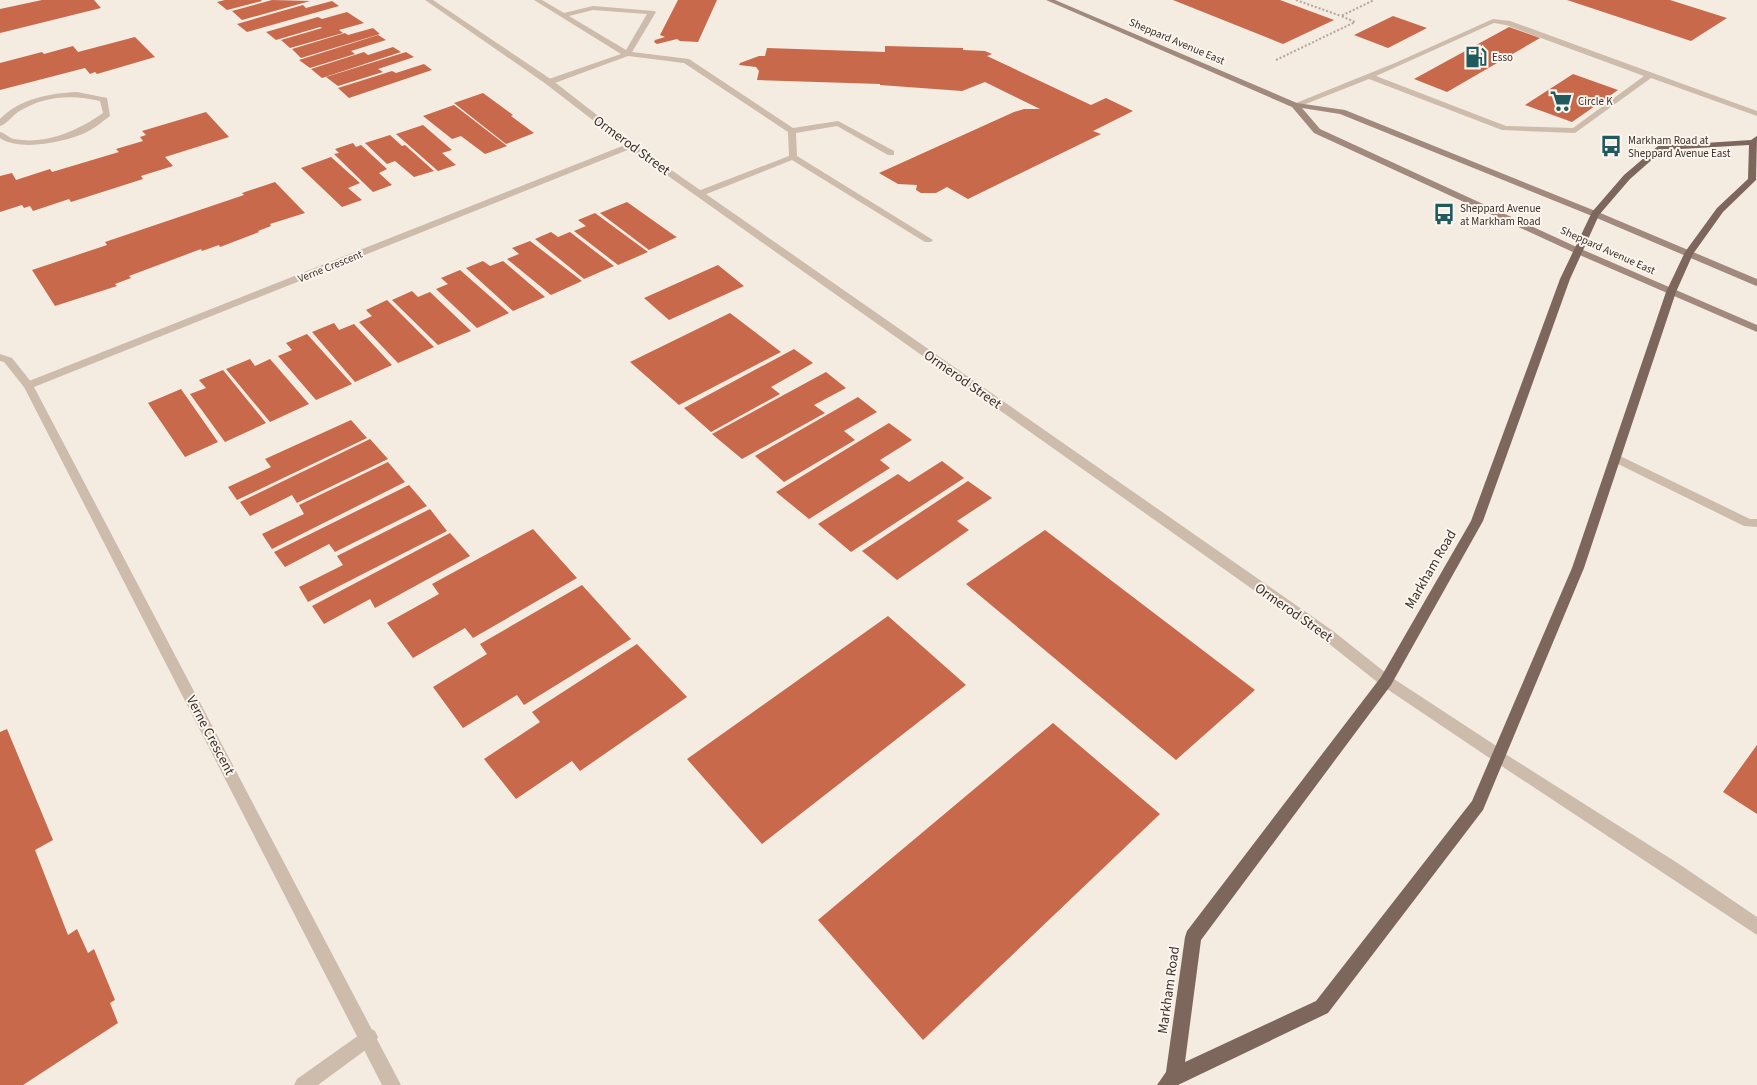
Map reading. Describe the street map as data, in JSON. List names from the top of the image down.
{
  "streets": {
    "main road": ["Sheppard Avenue East", "Markham Road"],
    "street": ["Ormerod Street", "Verne Crescent"]
  },
  "crossings": [
    ["Sheppard Avenue East", "Markham Road"],
    ["Ormerod Street", "Verne Crescent"],
    ["Ormerod Street", "Markham Road"]
  ],
  "places": {
    "fuel station": ["Esso"],
    "supermarket": ["Circle K"],
    "bus stop": ["Markham Road at Sheppard Avenue East", "Sheppard Avenue at Markham Road"]
  }
}
